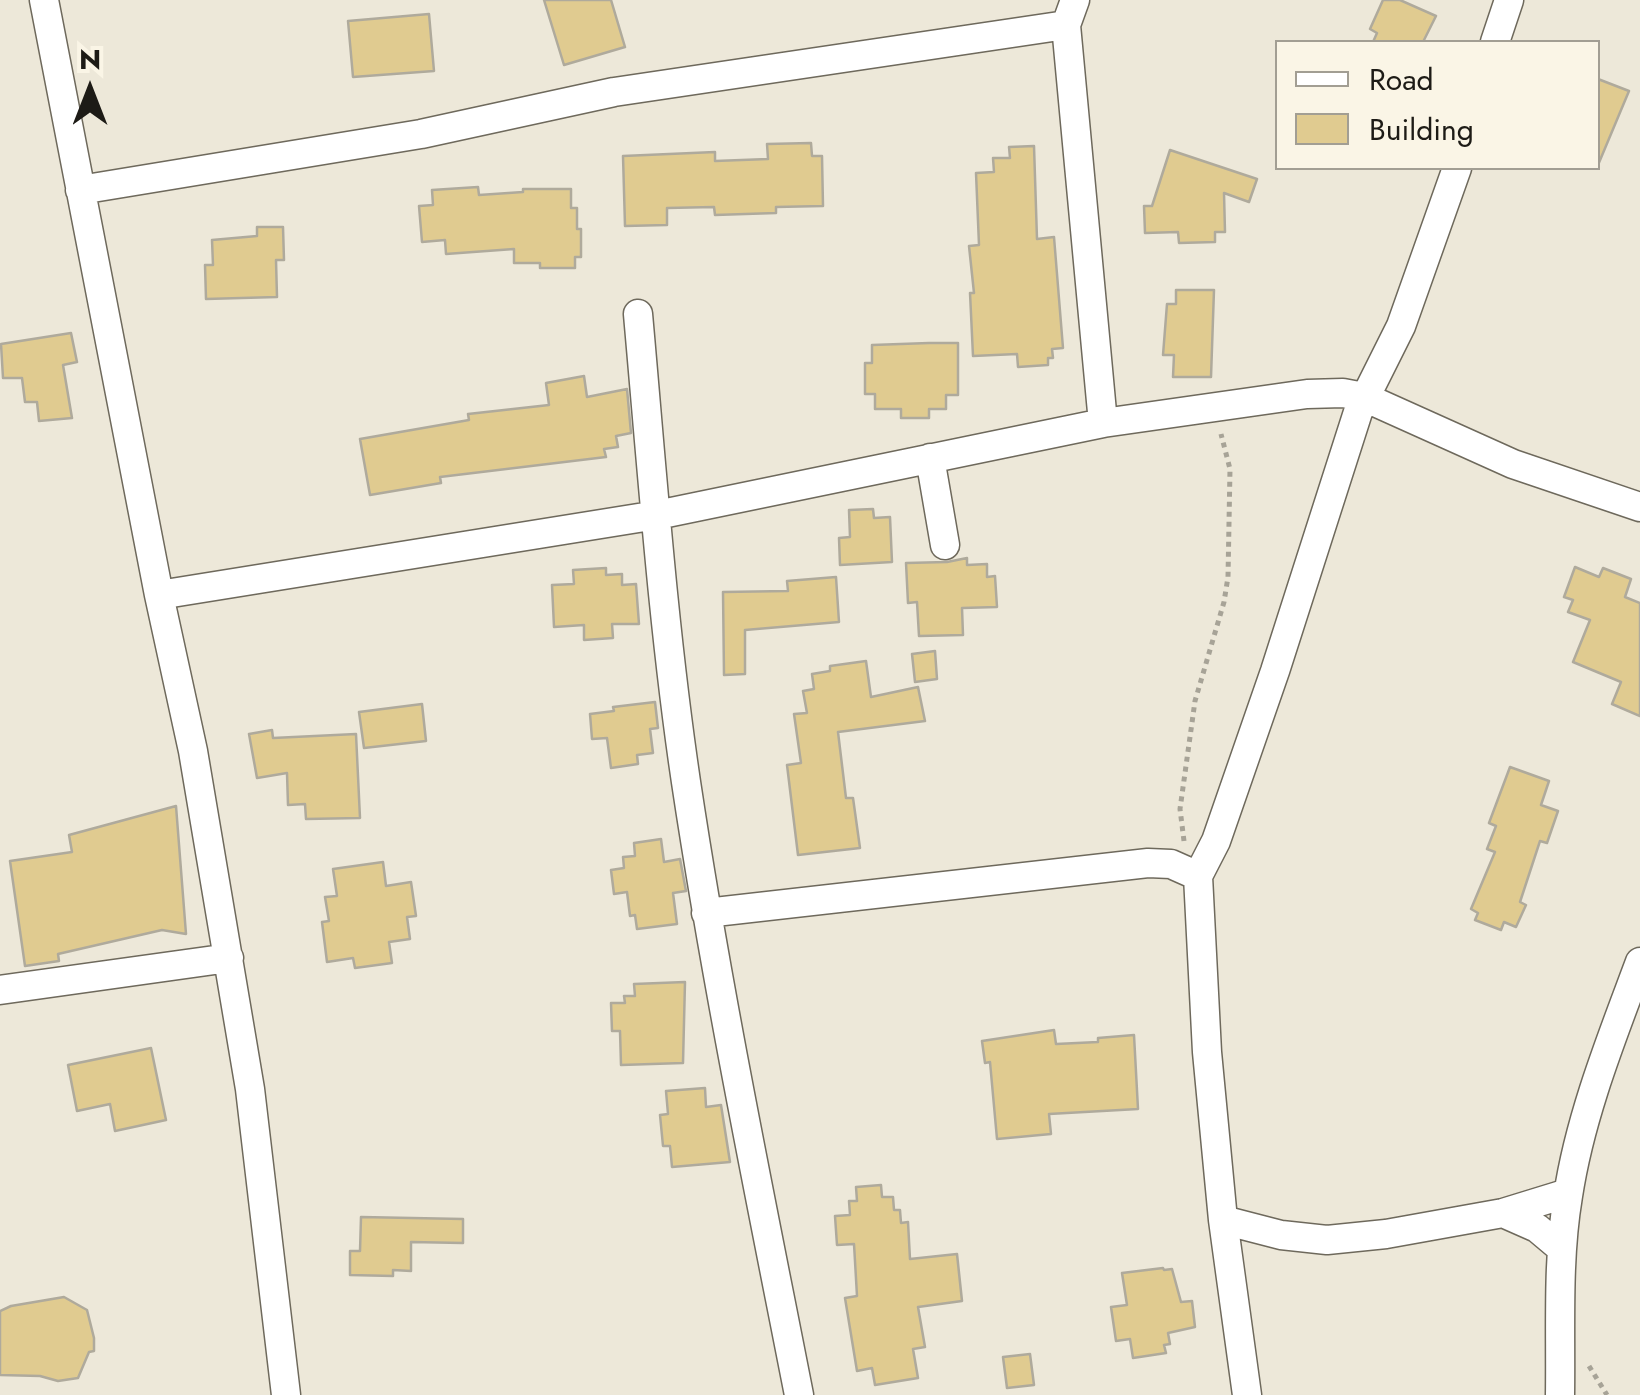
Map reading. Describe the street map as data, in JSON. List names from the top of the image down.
{
  "legend": ["Road", "Building"],
  "north": "top"
}
